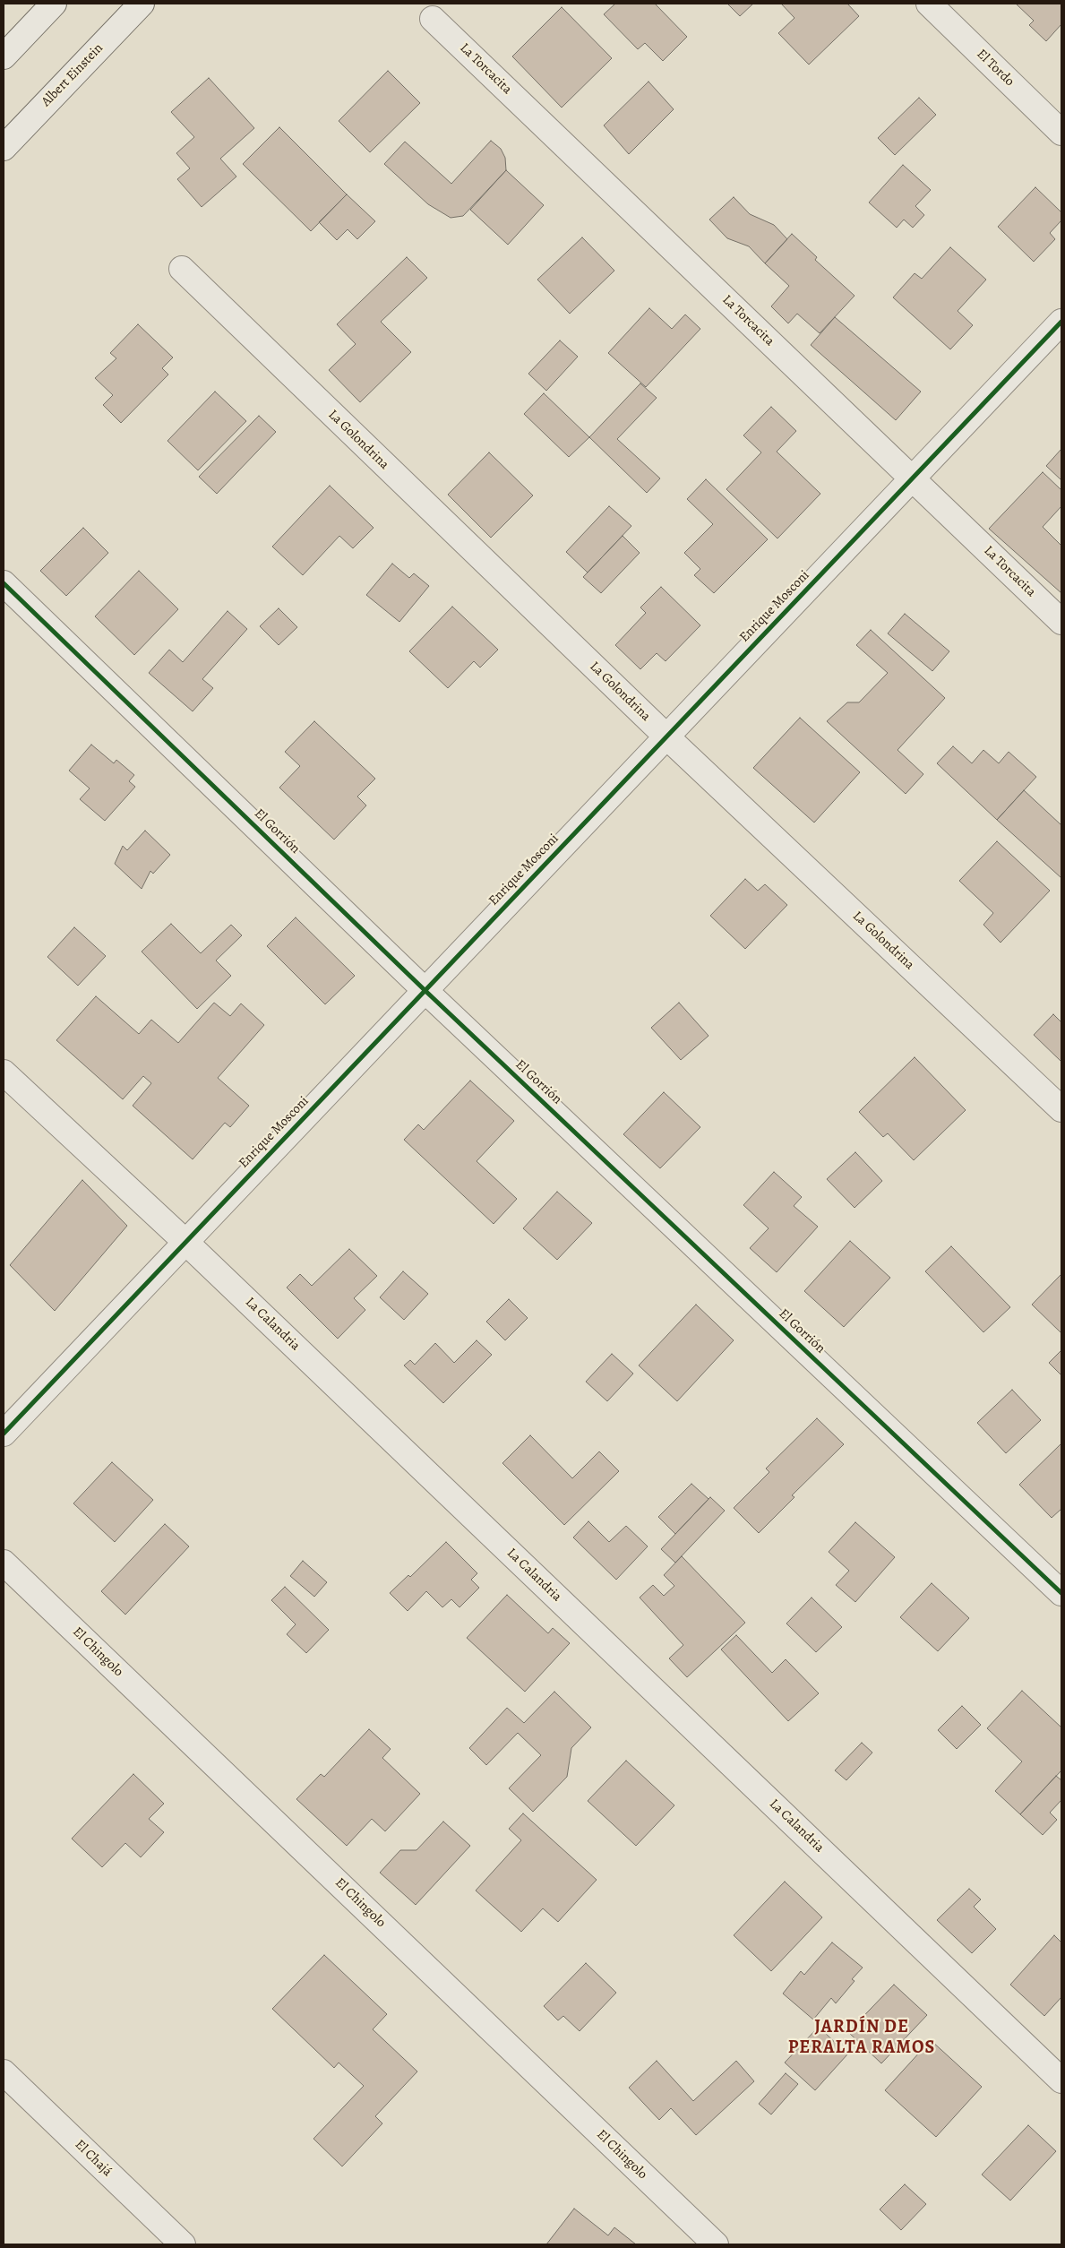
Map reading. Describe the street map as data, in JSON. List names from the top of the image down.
{
  "streets": {
    "street": [
      "El Tordo",
      "La Torcacita",
      "Albert Einstein",
      "La Golondrina",
      "Enrique Mosconi",
      "El Gorrión",
      "La Calandria",
      "El Chingolo",
      "El Chajá"
    ]
  },
  "crossings": [
    ["La Torcacita", "Enrique Mosconi"],
    ["La Golondrina", "Enrique Mosconi"],
    ["Enrique Mosconi", "El Gorrión"],
    ["Enrique Mosconi", "La Calandria"]
  ],
  "districts": ["JARDÍN DE PERALTA RAMOS"]
}
